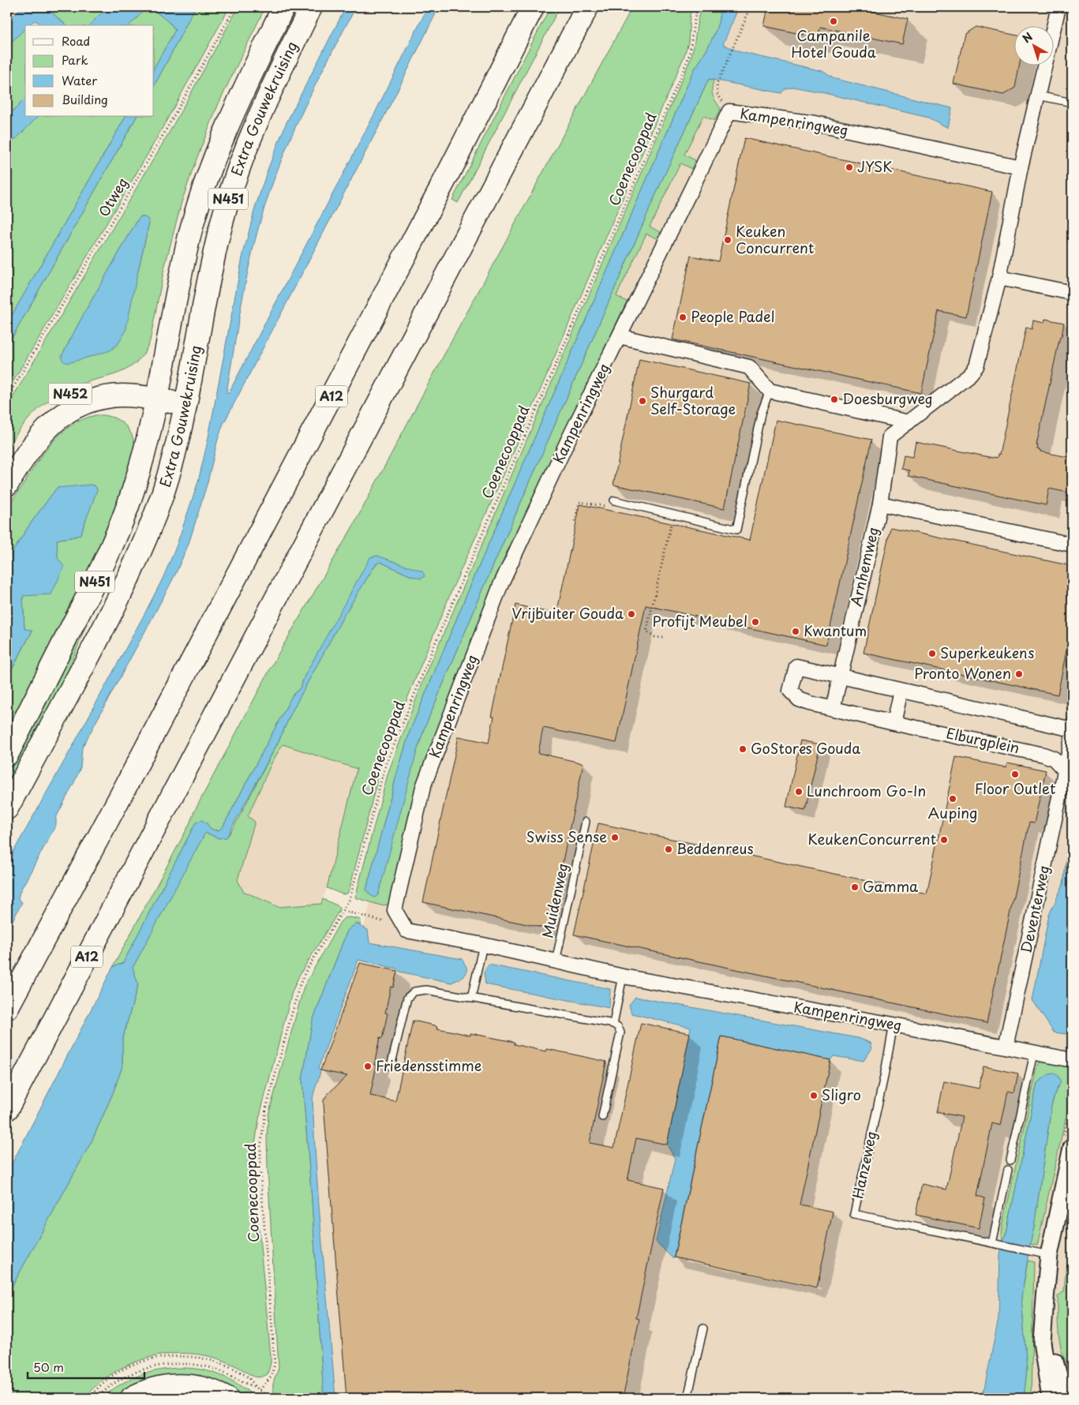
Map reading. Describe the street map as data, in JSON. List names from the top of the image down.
{
  "streets": {
    "main road": [
      "Extra Gouwekruising",
      "N451",
      "N452",
      "A12"
    ],
    "street": [
      "Kampenringweg",
      "Arnhemweg",
      "Elburgplein",
      "Deventerweg"
    ],
    "lane": ["Muidenweg", "Hanzeweg"],
    "path": ["Coenecooppad", "Otweg"]
  },
  "crossings": [
    ["Extra Gouwekruising", "N452"],
    ["Kampenringweg", "Muidenweg"],
    ["Kampenringweg", "Deventerweg"],
    ["Kampenringweg", "Hanzeweg"],
    ["Arnhemweg", "Elburgplein"],
    ["Elburgplein", "Deventerweg"]
  ],
  "places": [
    "Campanile Hotel Gouda",
    "JYSK",
    "Keuken Concurrent",
    "People Padel",
    "Doesburgweg",
    "Shurgard Self-Storage",
    "Vrijbuiter Gouda",
    "Profijt Meubel",
    "Kwantum",
    "Superkeukens",
    "Pronto Wonen",
    "GoStores Gouda",
    "Floor Outlet",
    "Lunchroom Go-In",
    "Auping",
    "Swiss Sense",
    "KeukenConcurrent",
    "Beddenreus",
    "Gamma",
    "Friedensstimme",
    "Sligro"
  ],
  "legend": [
    "Road",
    "Park",
    "Water",
    "Building"
  ],
  "scale_bar": "50 m",
  "north": "top left"
}
